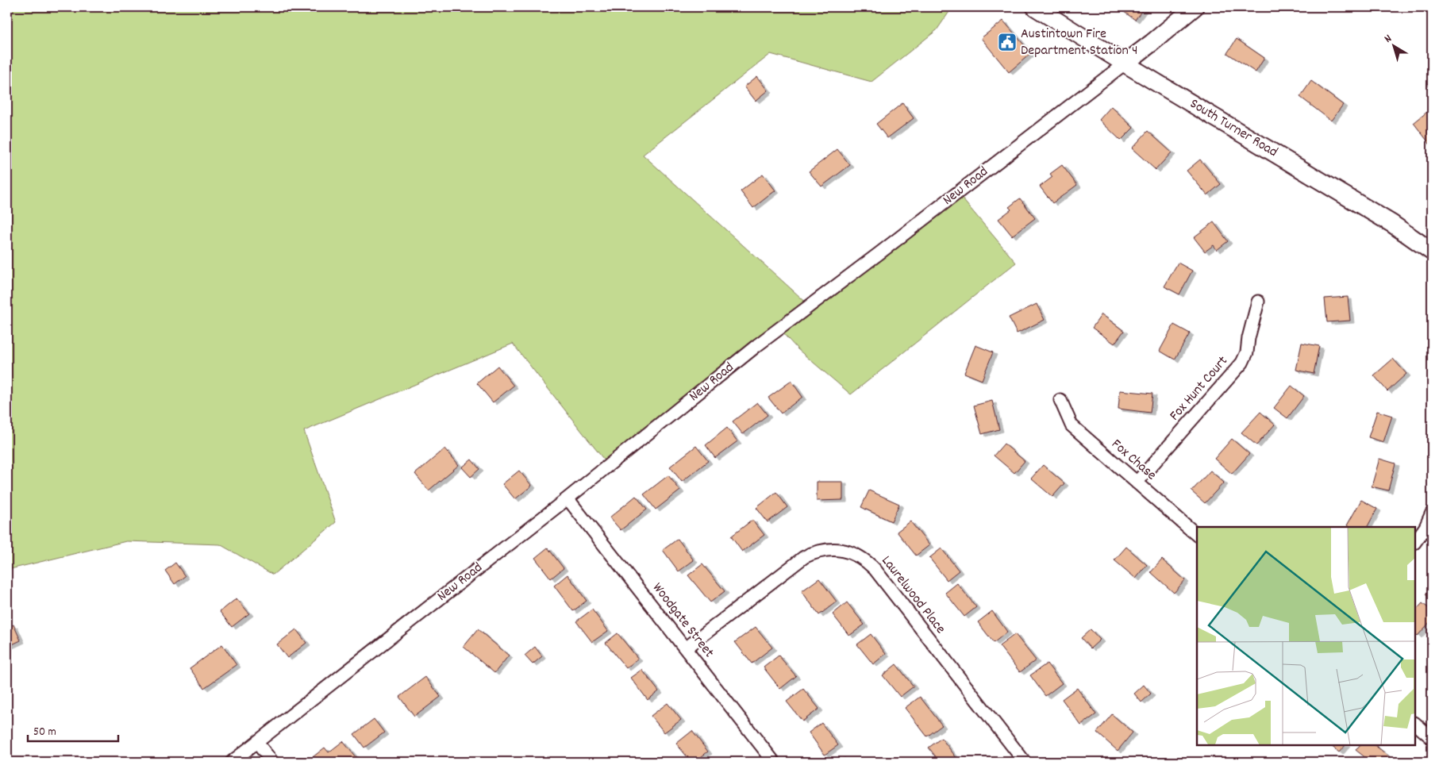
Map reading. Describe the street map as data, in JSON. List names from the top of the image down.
{
  "streets": {
    "street": [
      "South Turner Road",
      "New Road",
      "Fox Hunt Court",
      "Fox Chase",
      "Laurelwood Place",
      "Woodgate Street"
    ]
  },
  "crossings": [
    ["South Turner Road", "New Road"],
    ["New Road", "Woodgate Street"],
    ["Fox Hunt Court", "Fox Chase"],
    ["Laurelwood Place", "Woodgate Street"]
  ],
  "places": {
    "public building": ["Austintown Fire Department Station 4"]
  },
  "scale_bar": "50 m",
  "north": "top left"
}
